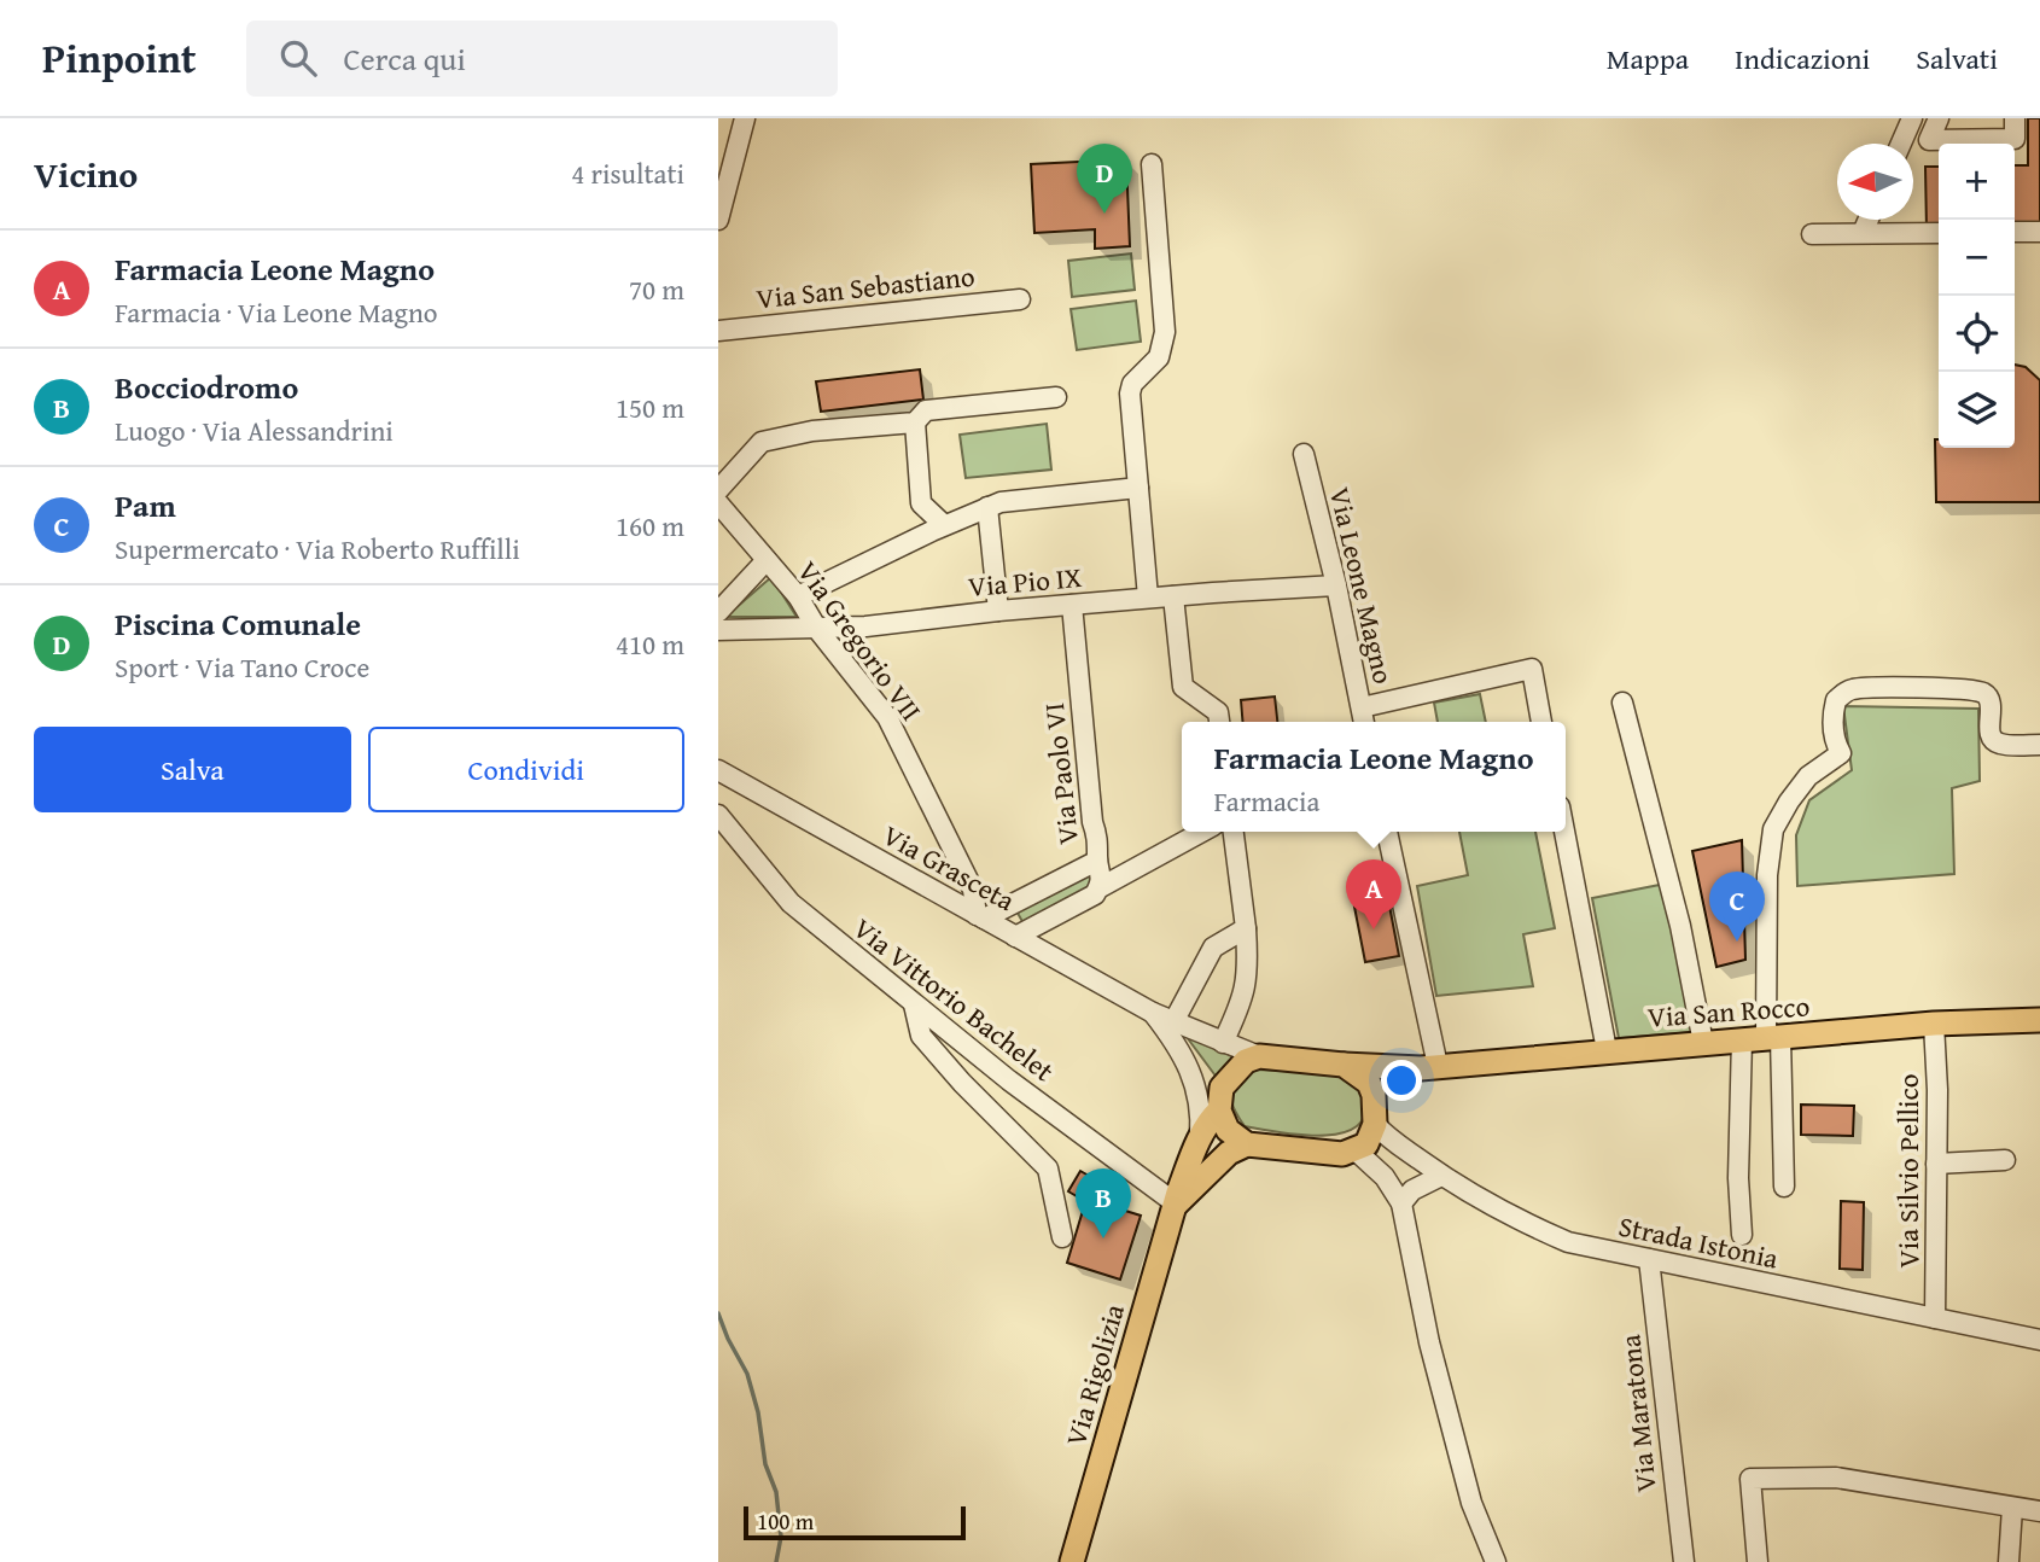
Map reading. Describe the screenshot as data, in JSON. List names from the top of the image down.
{
  "streets": {
    "main road": ["Via San Rocco", "Via Rigolizia"],
    "street": [
      "Via San Sebastiano",
      "Via Pio IX",
      "Via Leone Magno",
      "Via Gregorio VII",
      "Via Paolo VI",
      "Via Grasceta",
      "Via Vittorio Bachelet",
      "Via Silvio Pellico",
      "Strada Istonia",
      "Via Maratona"
    ]
  },
  "crossings": [
    ["Via Pio IX", "Via Leone Magno"],
    ["Via Pio IX", "Via Gregorio VII"],
    ["Via Pio IX", "Via Paolo VI"],
    ["Via Gregorio VII", "Via Paolo VI"],
    ["Via Gregorio VII", "Via Grasceta"],
    ["Via Paolo VI", "Via Grasceta"],
    ["Via Vittorio Bachelet", "Via Rigolizia"],
    ["Via San Rocco", "Via Silvio Pellico"],
    ["Via Silvio Pellico", "Strada Istonia"],
    ["Strada Istonia", "Via Rigolizia"],
    ["Strada Istonia", "Via Maratona"]
  ],
  "scale_bar": "100 m",
  "north": "left",
  "page": {
    "header": "Pinpoint",
    "search": "Cerca qui",
    "nav": ["Mappa", "Indicazioni", "Salvati"],
    "heading": ["Vicino", "4 risultati"],
    "map_buttons": ["+", "−"],
    "pins": [
      "D",
      "A",
      "C",
      "B"
    ],
    "list": [
      {
        "mark": "A",
        "name": "Farmacia Leone Magno",
        "note": "Farmacia · Via Leone Magno",
        "value": "70 m"
      },
      {
        "mark": "B",
        "name": "Bocciodromo",
        "note": "Luogo · Via Alessandrini",
        "value": "150 m"
      },
      {
        "mark": "C",
        "name": "Pam",
        "note": "Supermercato · Via Roberto Ruffilli",
        "value": "160 m"
      },
      {
        "mark": "D",
        "name": "Piscina Comunale",
        "note": "Sport · Via Tano Croce",
        "value": "410 m"
      }
    ],
    "buttons": ["Salva", "Condividi"],
    "popup": ["Farmacia Leone Magno", "Farmacia"],
    "scale": "100 m"
  }
}
